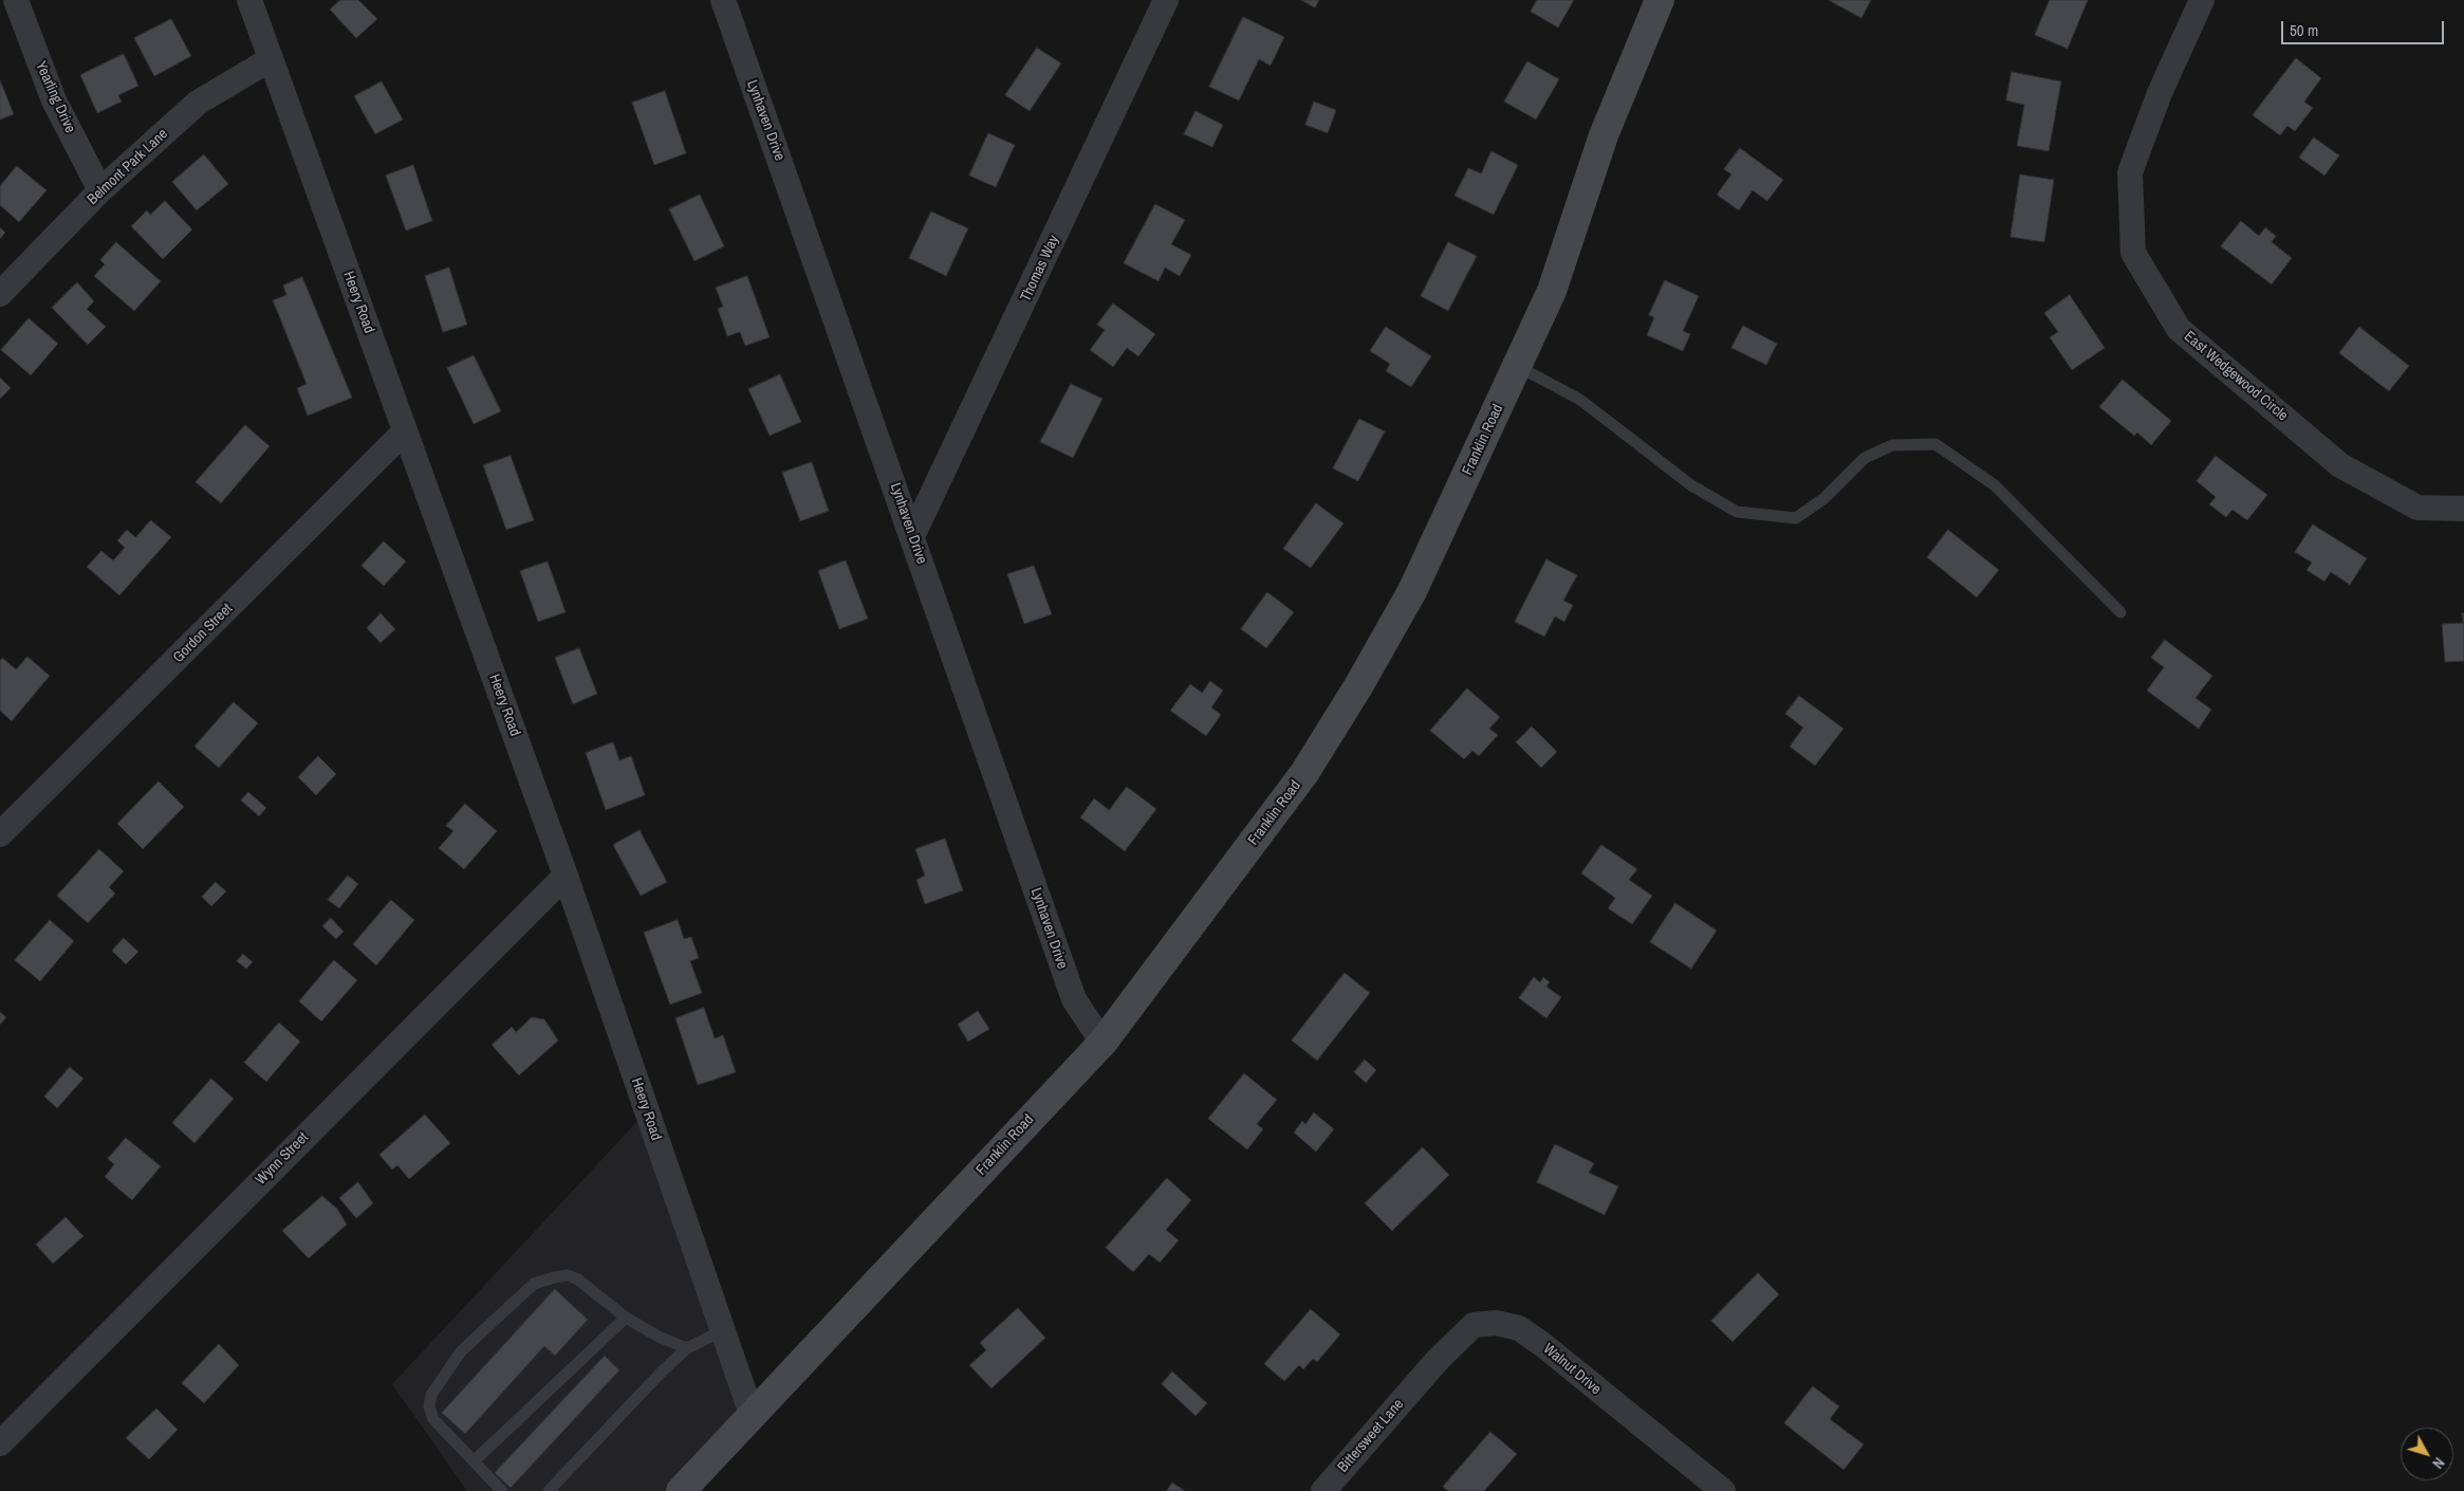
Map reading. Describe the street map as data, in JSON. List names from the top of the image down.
{
  "streets": {
    "main road": ["Franklin Road"],
    "street": [
      "Yearling Drive",
      "Lynhaven Drive",
      "Belmont Park Lane",
      "Thomas Way",
      "Heery Road",
      "East Wedgewood Circle",
      "Gordon Street",
      "Wynn Street",
      "Walnut Drive",
      "Bittersweet Lane"
    ]
  },
  "crossings": [
    ["Yearling Drive", "Belmont Park Lane"],
    ["Lynhaven Drive", "Thomas Way"],
    ["Lynhaven Drive", "Franklin Road"],
    ["Belmont Park Lane", "Heery Road"],
    ["Heery Road", "Franklin Road"],
    ["Heery Road", "Gordon Street"],
    ["Heery Road", "Wynn Street"],
    ["Walnut Drive", "Bittersweet Lane"]
  ],
  "scale_bar": "50 m",
  "north": "bottom right"
}
